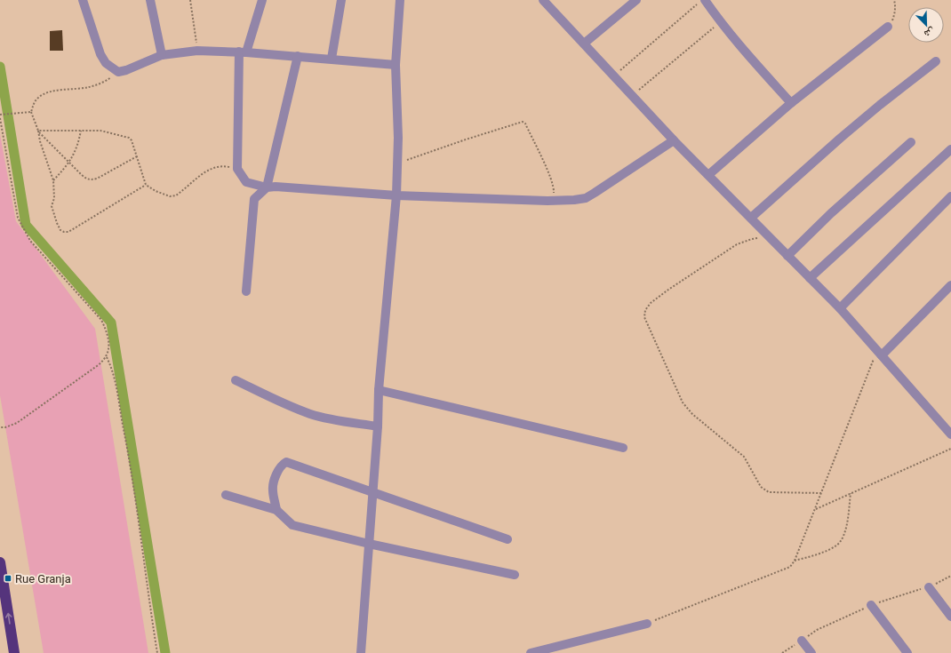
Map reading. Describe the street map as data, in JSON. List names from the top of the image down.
{
  "places": {
    "transit": ["Rue Granja"]
  },
  "north": "bottom right"
}
